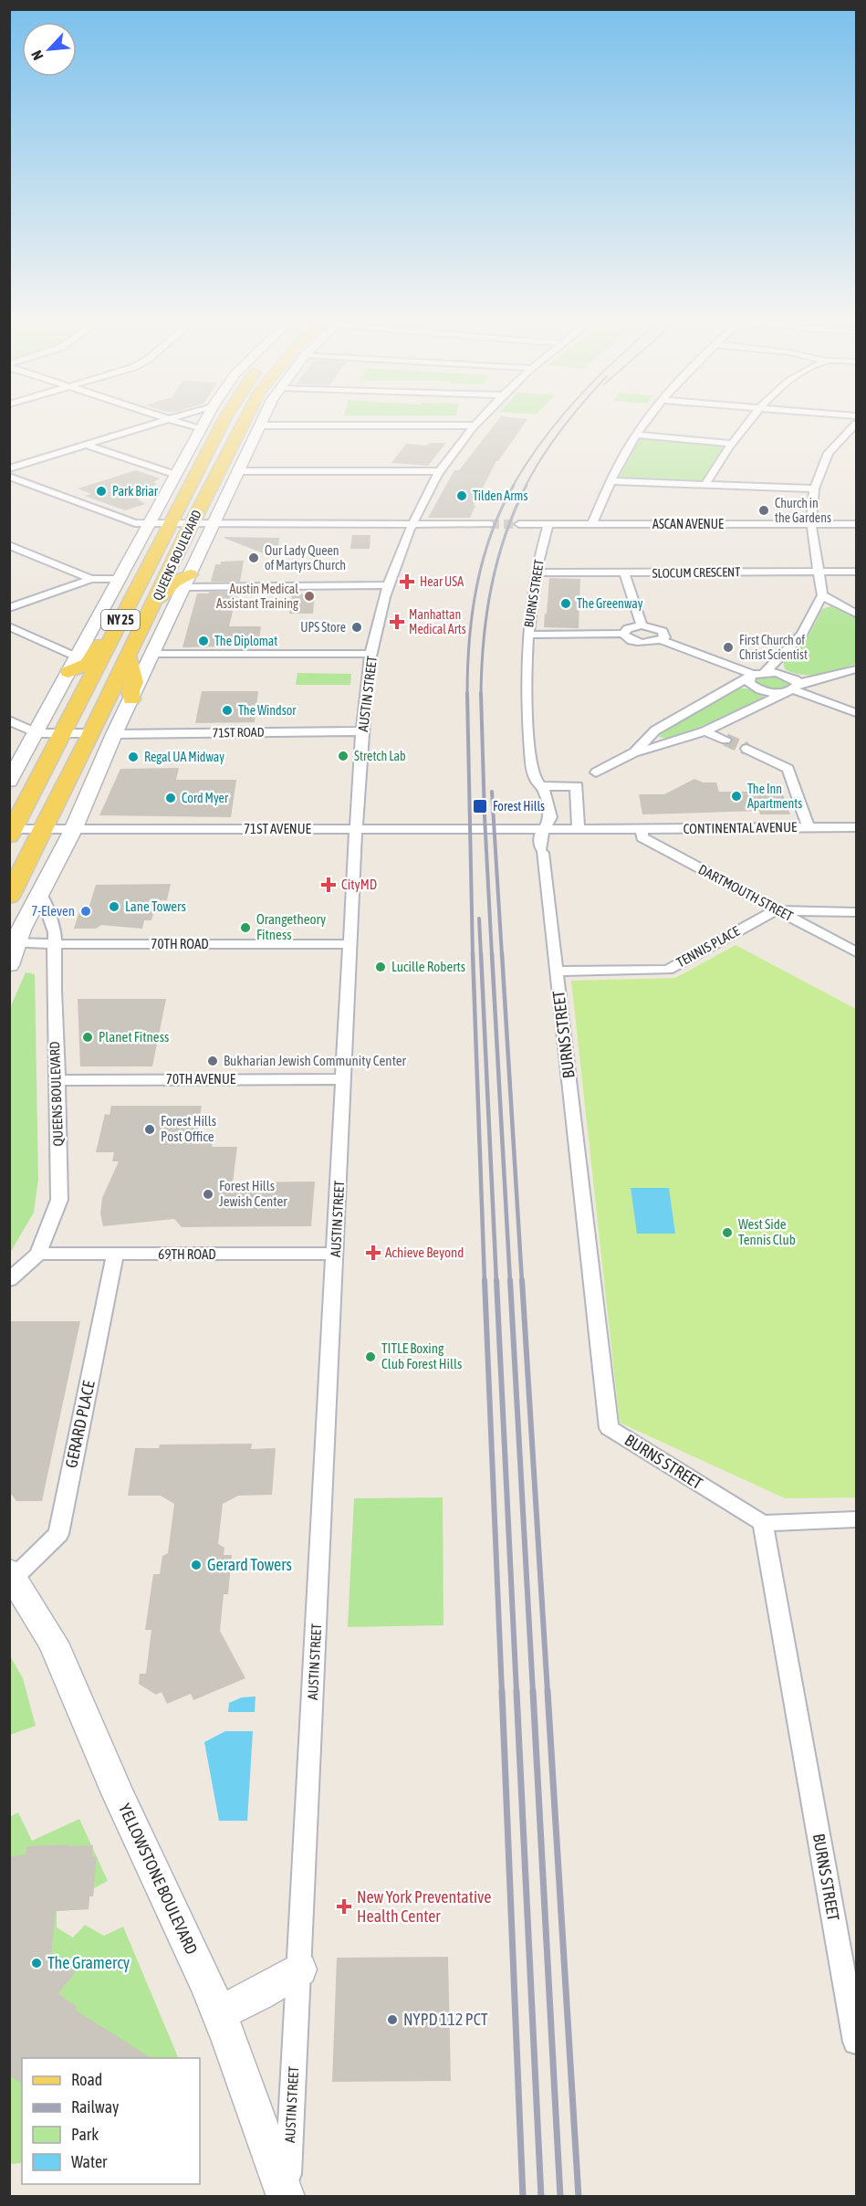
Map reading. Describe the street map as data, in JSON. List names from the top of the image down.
{
  "streets": {
    "main road": ["QUEENS BOULEVARD", "NY 25"],
    "street": [
      "ASCAN AVENUE",
      "SLOCUM CRESCENT",
      "BURNS STREET",
      "AUSTIN STREET",
      "71ST ROAD",
      "CONTINENTAL AVENUE",
      "71ST AVENUE",
      "DARTMOUTH STREET",
      "70TH ROAD",
      "TENNIS PLACE",
      "70TH AVENUE",
      "69TH ROAD",
      "GERARD PLACE",
      "YELLOWSTONE BOULEVARD"
    ]
  },
  "crossings": [
    ["ASCAN AVENUE", "BURNS STREET"],
    ["QUEENS BOULEVARD", "71ST ROAD"],
    ["QUEENS BOULEVARD", "71ST AVENUE"],
    ["QUEENS BOULEVARD", "70TH ROAD"],
    ["QUEENS BOULEVARD", "70TH AVENUE"],
    ["QUEENS BOULEVARD", "69TH ROAD"],
    ["SLOCUM CRESCENT", "BURNS STREET"],
    ["BURNS STREET", "CONTINENTAL AVENUE"],
    ["BURNS STREET", "71ST AVENUE"],
    ["BURNS STREET", "TENNIS PLACE"],
    ["AUSTIN STREET", "71ST ROAD"],
    ["AUSTIN STREET", "71ST AVENUE"],
    ["AUSTIN STREET", "70TH ROAD"],
    ["AUSTIN STREET", "70TH AVENUE"],
    ["AUSTIN STREET", "69TH ROAD"],
    ["AUSTIN STREET", "YELLOWSTONE BOULEVARD"],
    ["CONTINENTAL AVENUE", "71ST AVENUE"],
    ["CONTINENTAL AVENUE", "DARTMOUTH STREET"],
    ["DARTMOUTH STREET", "TENNIS PLACE"],
    ["69TH ROAD", "GERARD PLACE"],
    ["GERARD PLACE", "YELLOWSTONE BOULEVARD"]
  ],
  "places": {
    "other": [
      "Park Briar",
      "Tilden Arms",
      "Church in the Gardens",
      "Our Lady Queen of Martyrs Church",
      "Austin Medical Assistant Training",
      "The Greenway",
      "UPS Store",
      "The Diplomat",
      "First Church of Christ Scientist",
      "The Windsor",
      "Stretch Lab",
      "Regal UA Midway",
      "The Inn Apartments",
      "Cord Myer",
      "Lane Towers",
      "7-Eleven",
      "Orangetheory Fitness",
      "Lucille Roberts",
      "Planet Fitness",
      "Bukharian Jewish Community Center",
      "Forest Hills Post Office",
      "Forest Hills Jewish Center",
      "West Side Tennis Club",
      "TITLE Boxing Club Forest Hills",
      "Gerard Towers",
      "The Gramercy",
      "NYPD 112 PCT"
    ],
    "health": [
      "Hear USA",
      "Manhattan Medical Arts",
      "CityMD",
      "Achieve Beyond",
      "New York Preventative Health Center"
    ],
    "transit": ["Forest Hills"]
  },
  "legend": [
    "Road",
    "Railway",
    "Park",
    "Water"
  ],
  "north": "bottom left"
}
